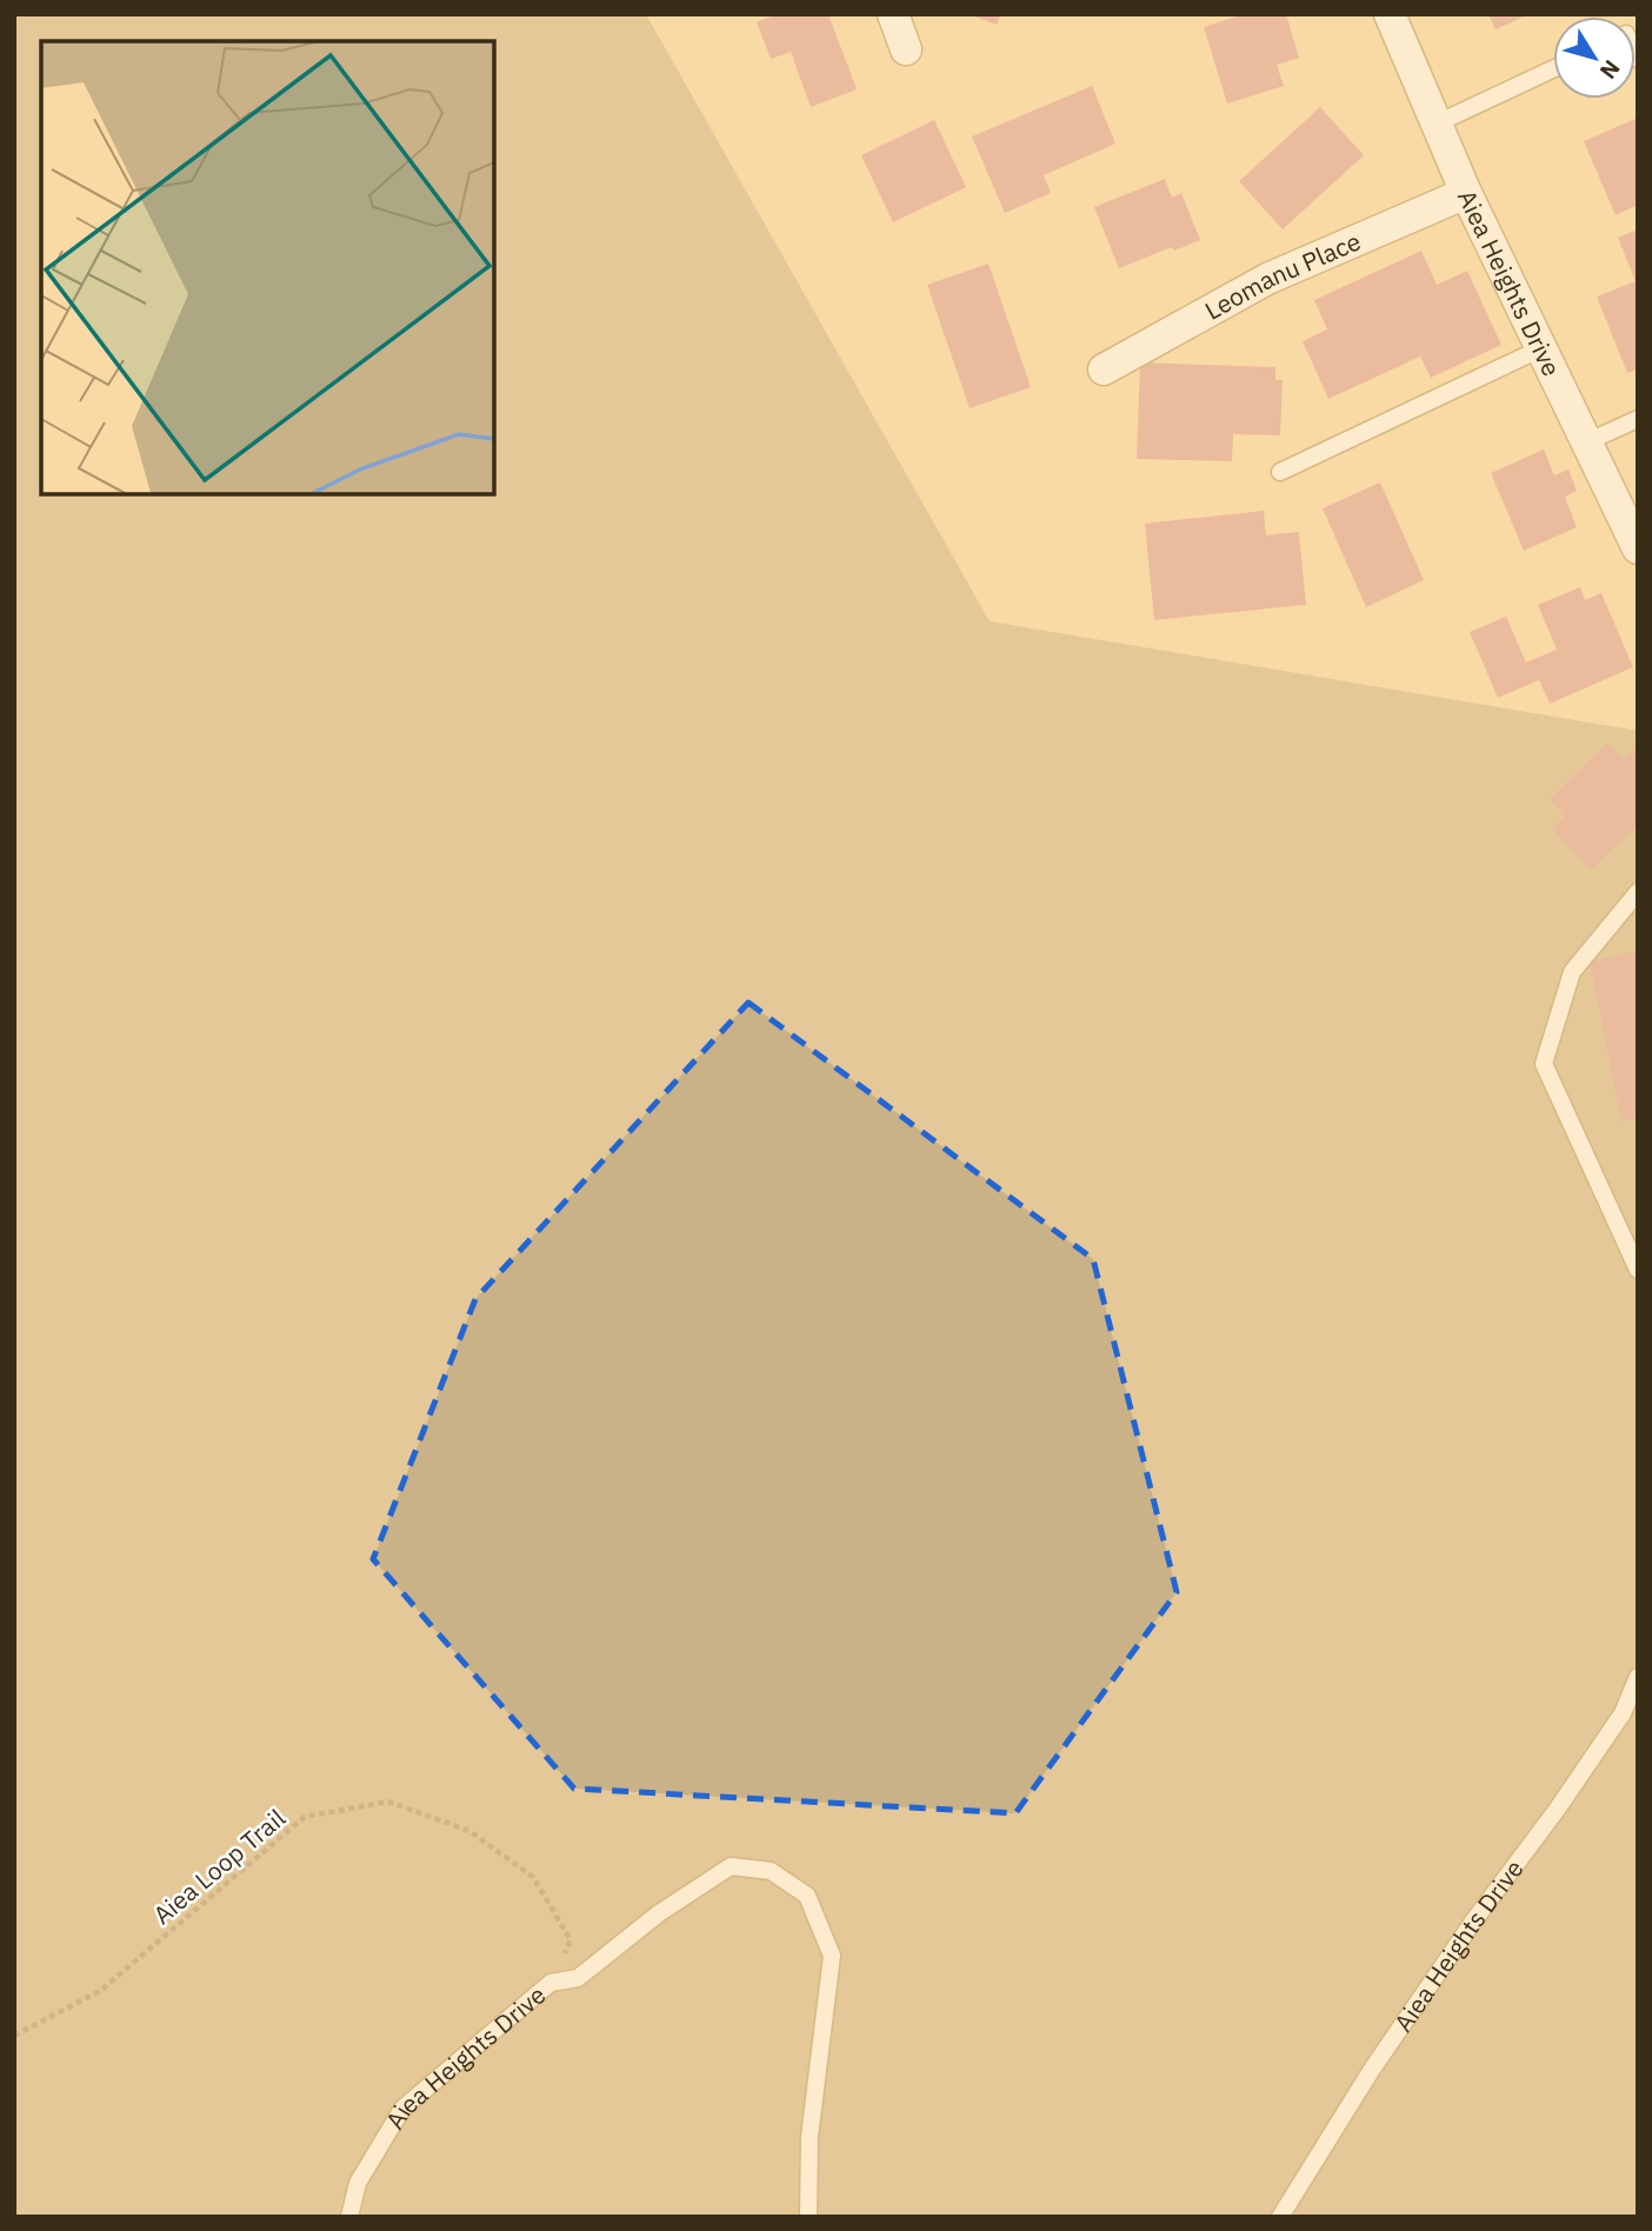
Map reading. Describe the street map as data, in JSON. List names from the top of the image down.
{
  "streets": {
    "street": ["Leomanu Place", "Aiea Heights Drive"],
    "path": ["Aiea Loop Trail"]
  },
  "crossings": [
    ["Leomanu Place", "Aiea Heights Drive"],
    ["Aiea Heights Drive", "Aiea Loop Trail"]
  ],
  "north": "bottom right"
}
